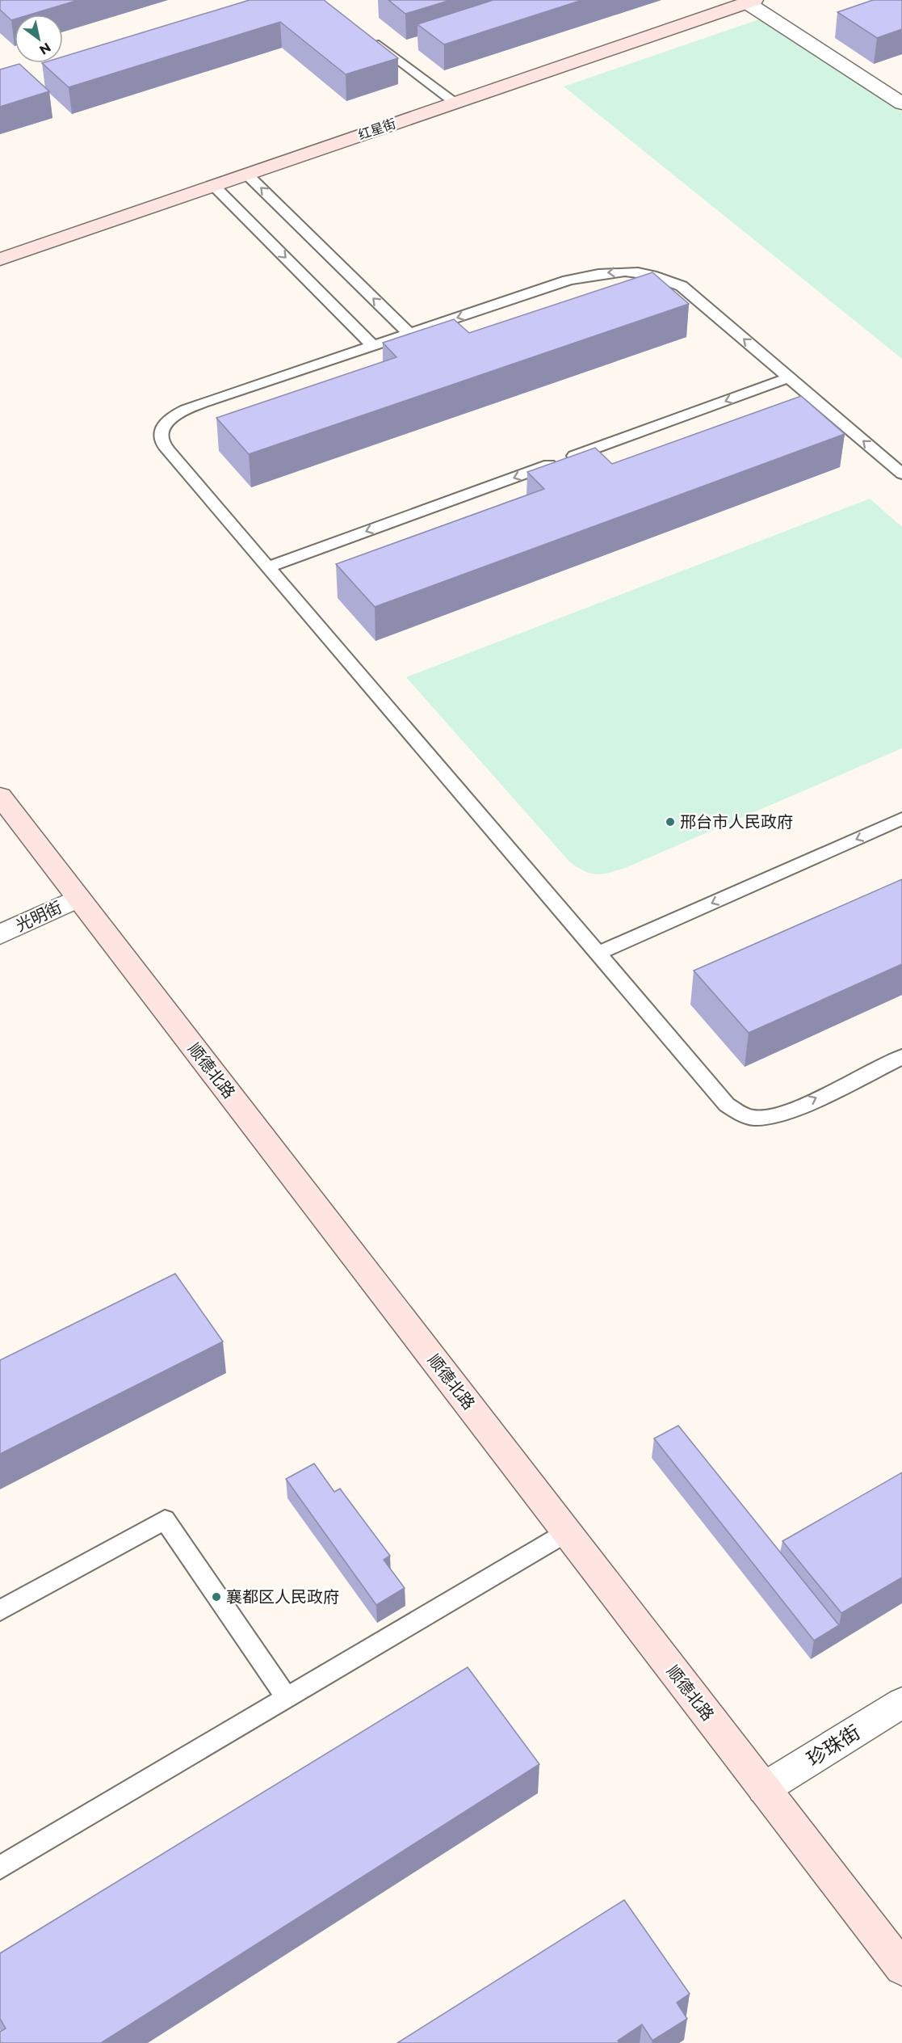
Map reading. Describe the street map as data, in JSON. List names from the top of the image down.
{
  "streets": {
    "street": [
      "红星街",
      "光明街",
      "顺德北路",
      "珍珠街"
    ]
  },
  "crossings": [
    ["光明街", "顺德北路"],
    ["顺德北路", "珍珠街"]
  ],
  "places": ["邢台市人民政府", "襄都区人民政府"],
  "north": "bottom right"
}
